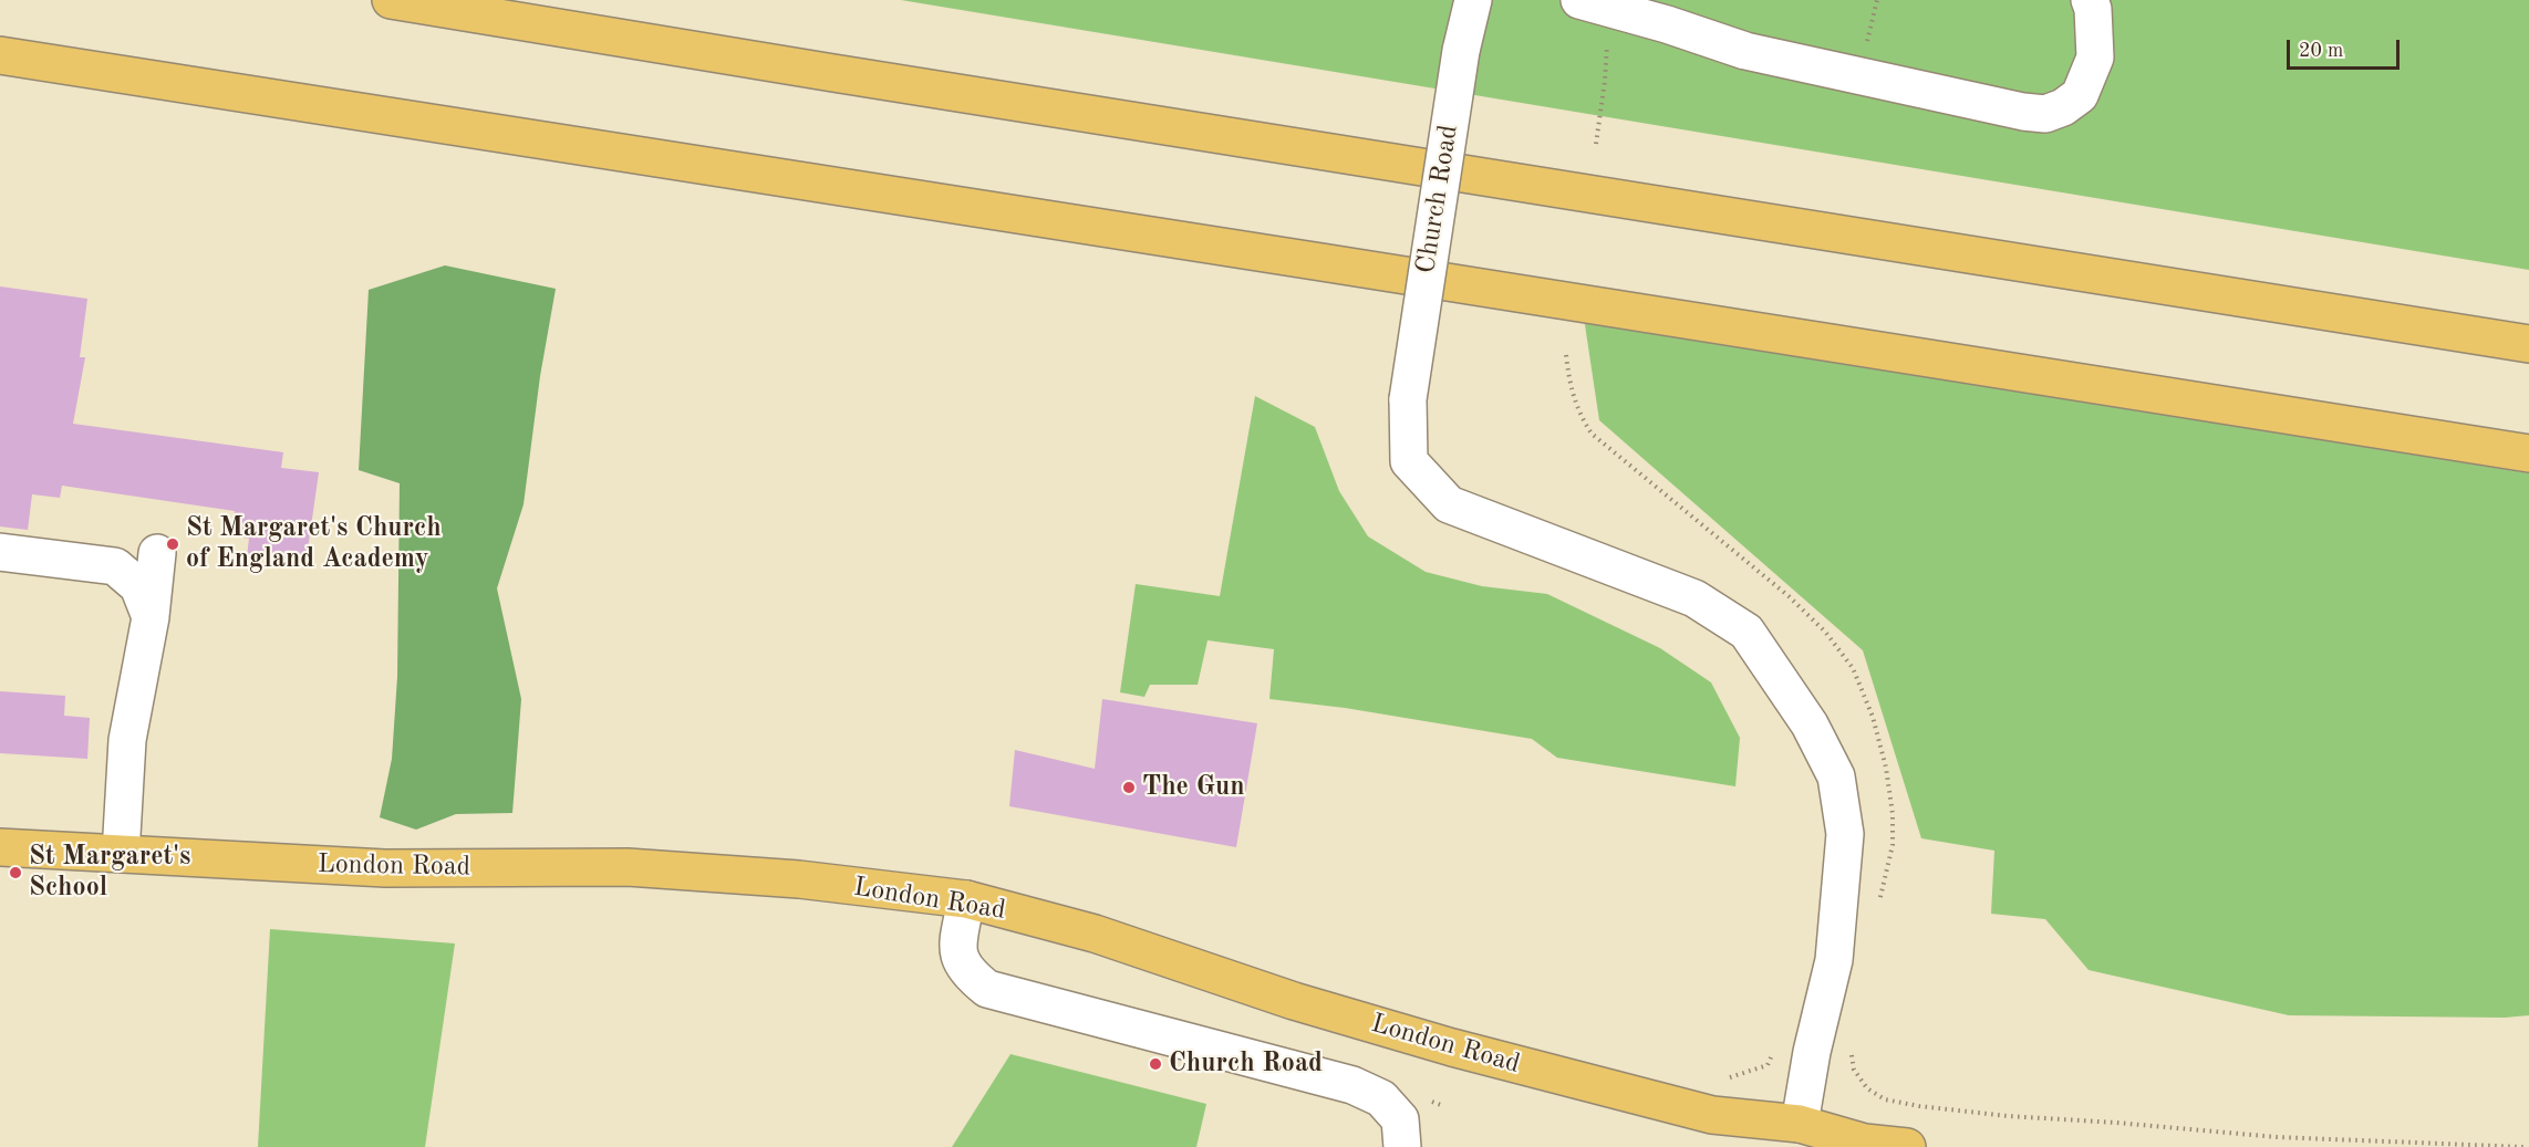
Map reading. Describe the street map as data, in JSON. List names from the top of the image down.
{
  "streets": {
    "main road": ["London Road"],
    "street": ["Church Road"]
  },
  "crossings": [
    ["Church Road", "London Road"]
  ],
  "places": [
    "St Margaret's Church of England Academy",
    "The Gun",
    "St Margaret's School",
    "Church Road"
  ],
  "scale_bar": "20 m"
}
